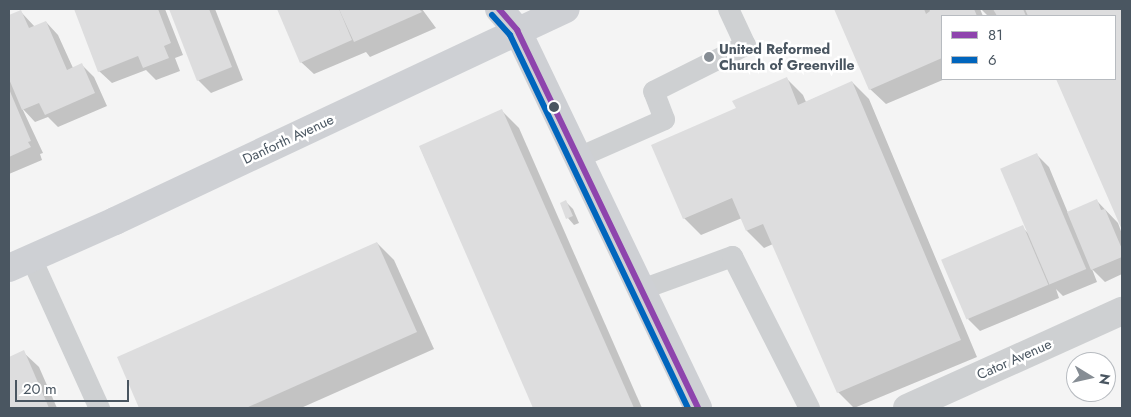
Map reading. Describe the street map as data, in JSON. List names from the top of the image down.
{
  "streets": {
    "street": ["Danforth Avenue", "Cator Avenue"]
  },
  "places": ["United Reformed Church of Greenville"],
  "lines": ["transit line 81", "transit line 6"],
  "legend": ["81", "6"],
  "scale_bar": "20 m",
  "north": "right"
}
